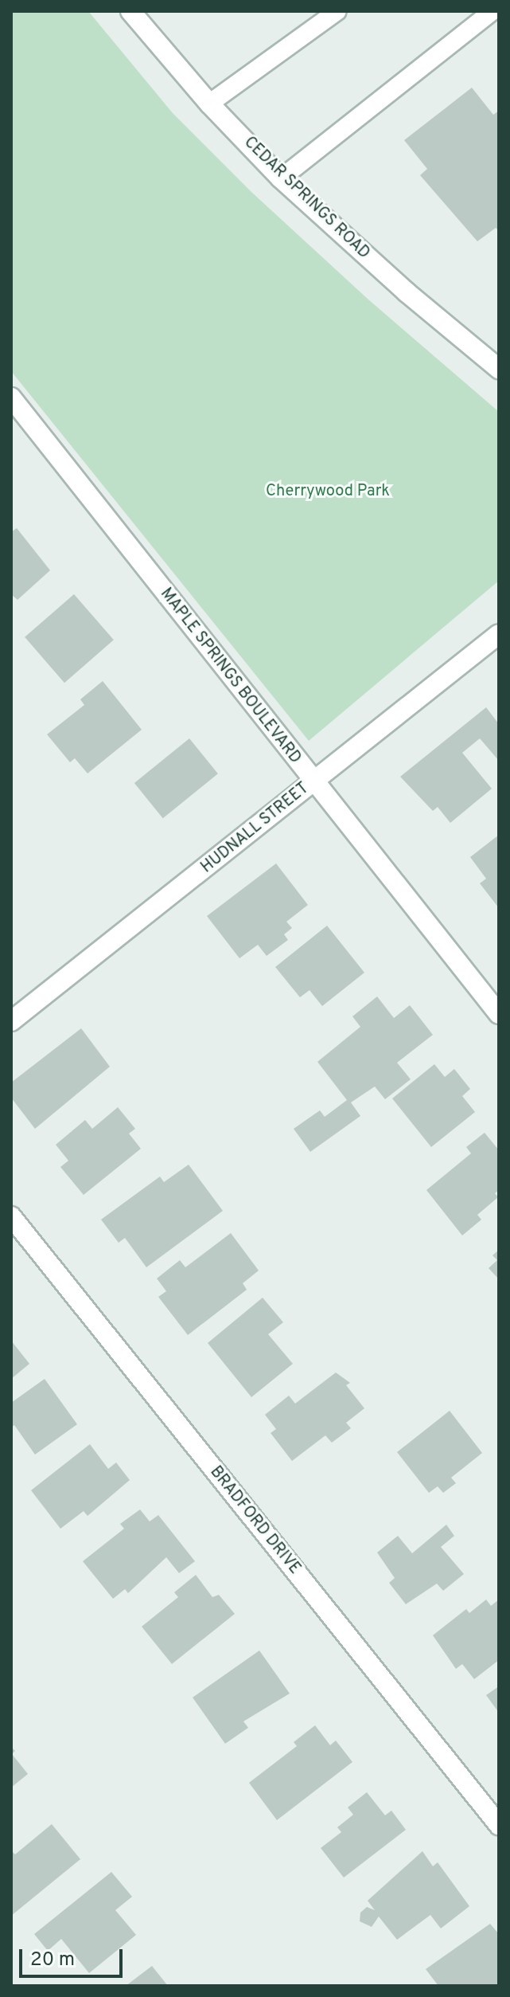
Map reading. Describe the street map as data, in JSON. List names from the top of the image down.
{
  "streets": {
    "street": [
      "CEDAR SPRINGS ROAD",
      "MAPLE SPRINGS BOULEVARD",
      "HUDNALL STREET",
      "BRADFORD DRIVE"
    ]
  },
  "crossings": [
    ["MAPLE SPRINGS BOULEVARD", "HUDNALL STREET"]
  ],
  "parks": ["Cherrywood Park"],
  "scale_bar": "20 m"
}
